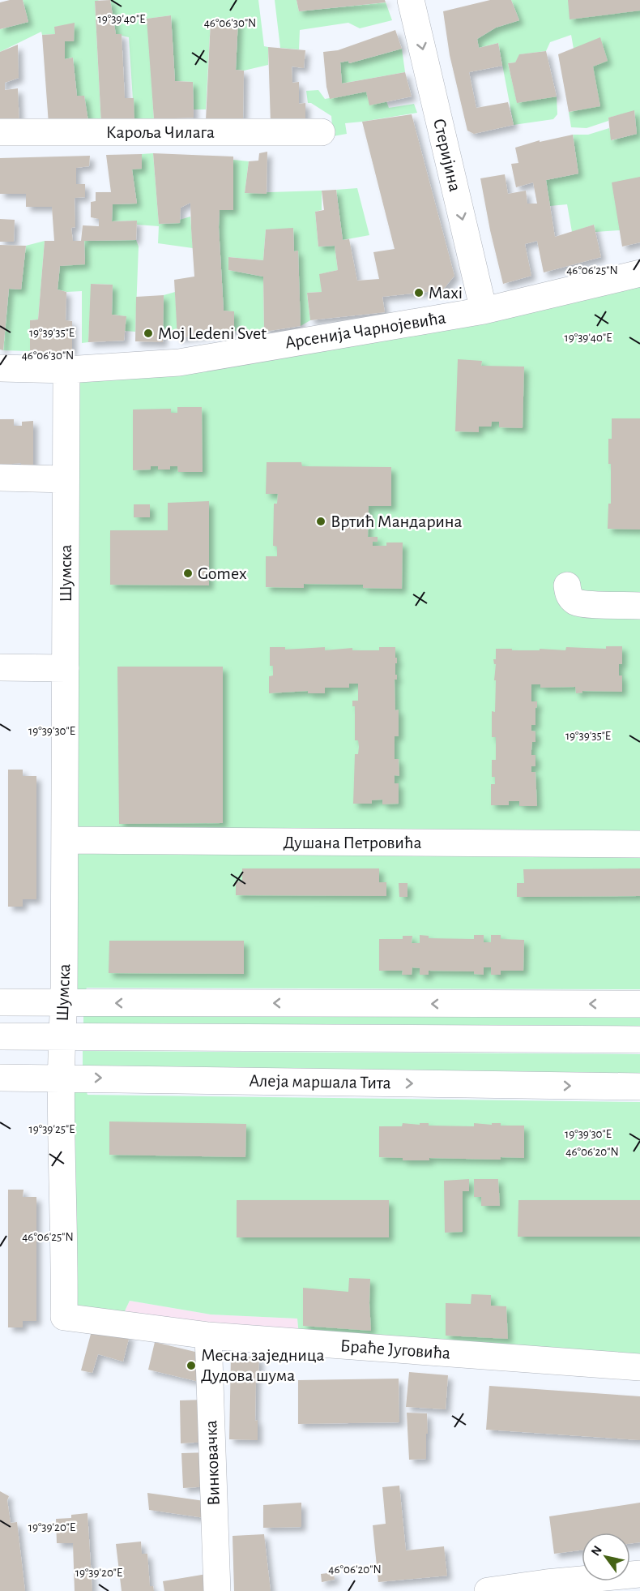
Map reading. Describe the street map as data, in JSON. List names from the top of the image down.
{
  "streets": {
    "street": [
      "Кароља Чилага",
      "Стеријина",
      "Арсенија Чарнојевића",
      "Шумска",
      "Душана Петровића",
      "Алеја маршала Тита",
      "Браће Југовића",
      "Винковачка"
    ]
  },
  "crossings": [
    ["Стеријина", "Арсенија Чарнојевића"],
    ["Арсенија Чарнојевића", "Шумска"],
    ["Шумска", "Душана Петровића"],
    ["Шумска", "Алеја маршала Тита"],
    ["Шумска", "Браће Југовића"],
    ["Браће Југовића", "Винковачка"]
  ],
  "one_way": ["Стеријина"],
  "places": [
    "Maxi",
    "Moj Ledeni Svet",
    "Вртић Мандарина",
    "Gomex",
    "Месна заједница Дудова шума"
  ],
  "north": "top left",
  "coordinates": [
    "19°39'40\"E",
    "46°06'30\"N",
    "46°06'25\"N",
    "19°39'35\"E",
    "19°39'30\"E",
    "19°39'25\"E",
    "46°06'20\"N",
    "19°39'20\"E"
  ]
}
